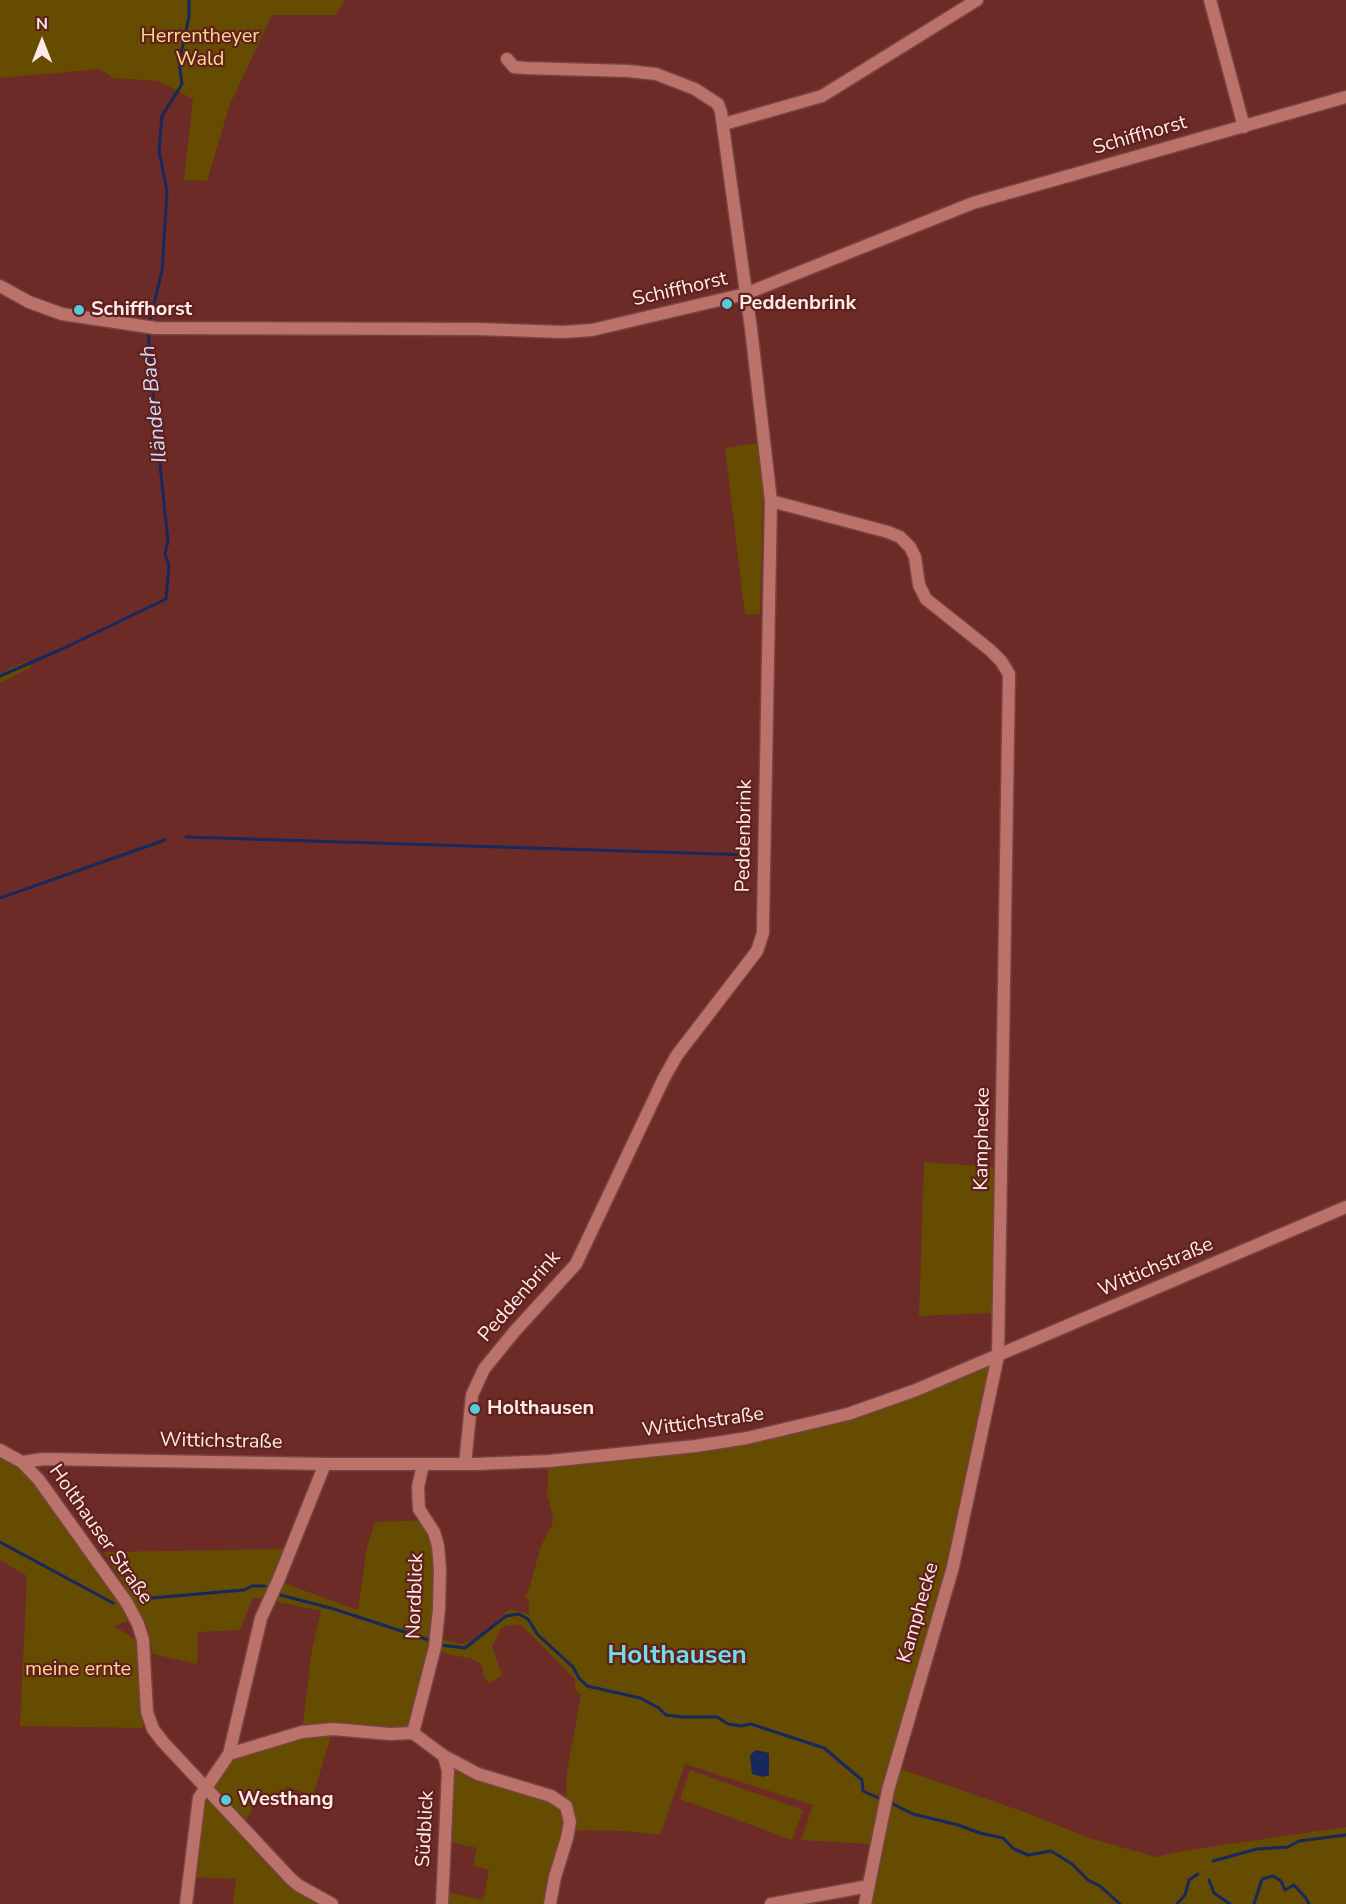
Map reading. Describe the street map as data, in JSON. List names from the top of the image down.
{
  "streets": {
    "street": [
      "Schiffhorst",
      "Peddenbrink",
      "Kamphecke",
      "Wittichstraße",
      "Holthauser Straße",
      "Nordblick",
      "Südblick"
    ]
  },
  "crossings": [
    ["Schiffhorst", "Peddenbrink"],
    ["Peddenbrink", "Kamphecke"],
    ["Peddenbrink", "Wittichstraße"],
    ["Kamphecke", "Wittichstraße"],
    ["Wittichstraße", "Holthauser Straße"],
    ["Wittichstraße", "Nordblick"]
  ],
  "districts": ["Holthausen"],
  "water": ["Iländer Bach"],
  "parks": ["Herrentheyer Wald", "meine ernte"],
  "places": [
    "Peddenbrink",
    "Schiffhorst",
    "Holthausen",
    "Westhang"
  ],
  "north": "top"
}
